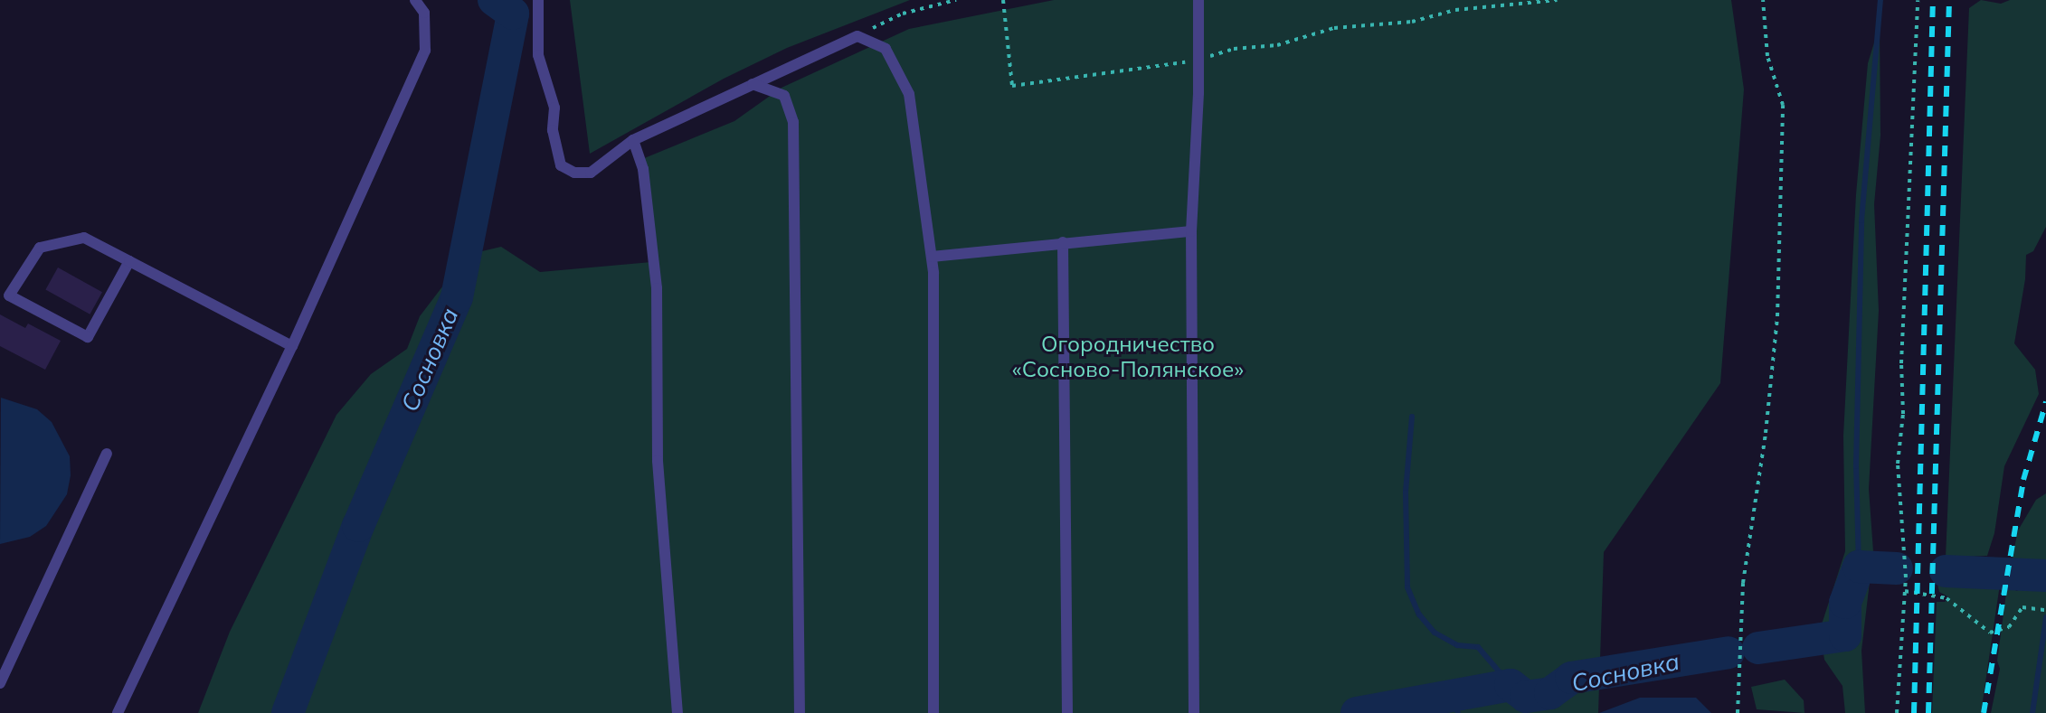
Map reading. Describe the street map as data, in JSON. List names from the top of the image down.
{
  "water": ["Сосновка"],
  "parks": ["Огородничество «Сосново-Полянское»"]
}
